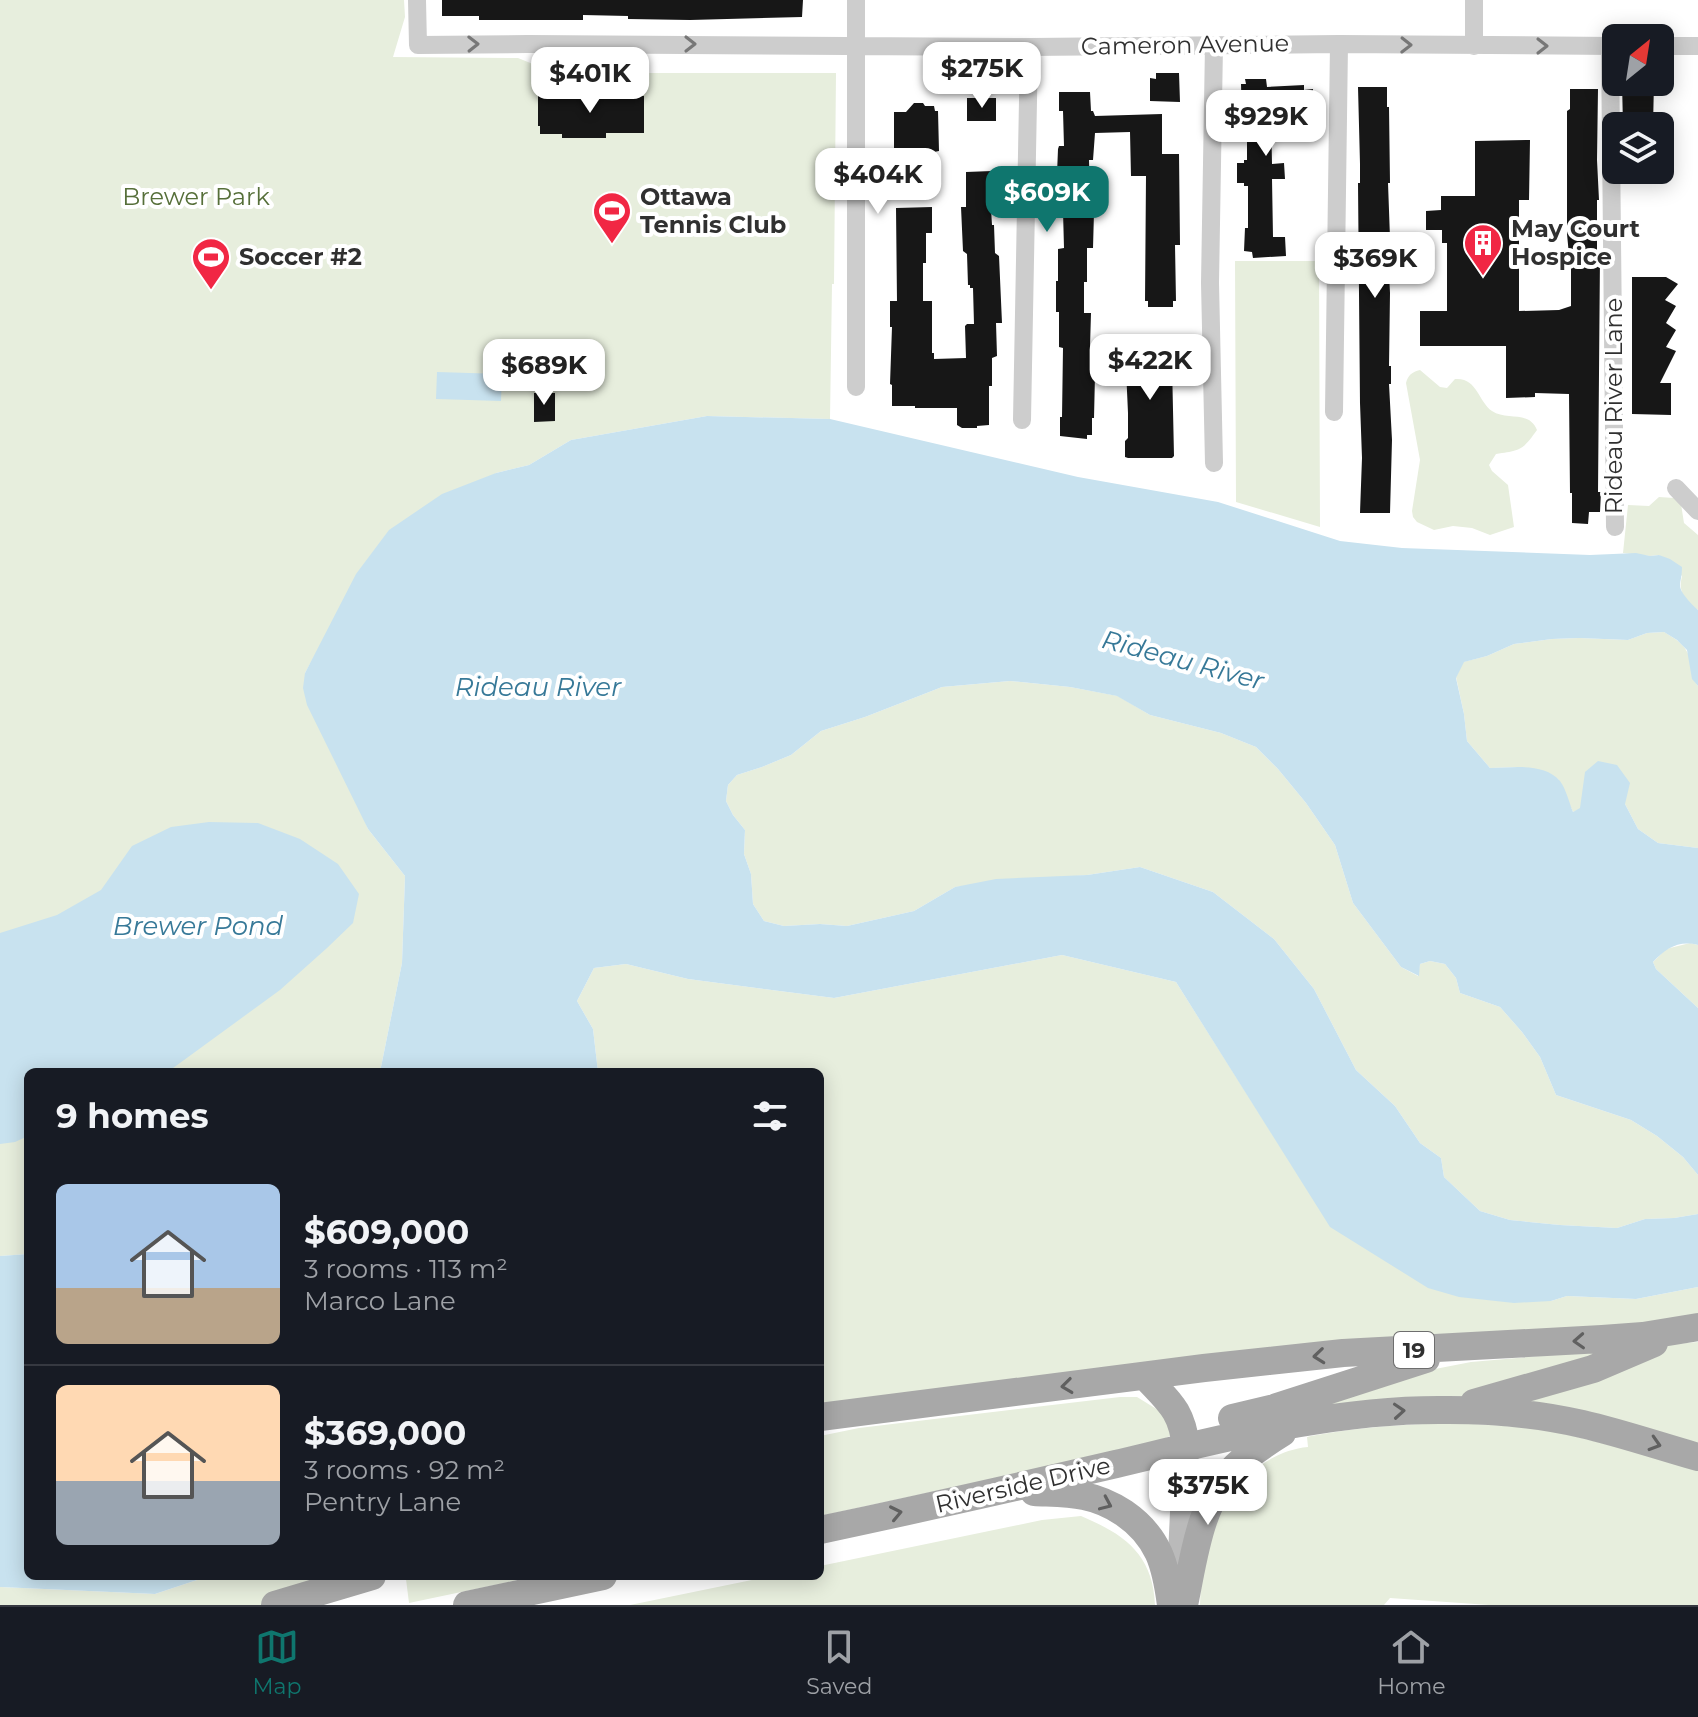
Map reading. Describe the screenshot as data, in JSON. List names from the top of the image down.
{
  "streets": {
    "main road": ["19", "Riverside Drive"],
    "street": ["Cameron Avenue", "Rideau River Lane"]
  },
  "one_way": ["Cameron Avenue"],
  "water": ["Rideau River", "Brewer Pond"],
  "parks": ["Brewer Park"],
  "places": {
    "sports": ["Ottawa Tennis Club", "Soccer #2"],
    "building": ["May Court Hospice"]
  },
  "north": "top right",
  "page": {
    "price": [
      "$275K",
      "$401K",
      "$929K",
      "$404K",
      "$609K",
      "$369K",
      "$422K",
      "$689K",
      "$375K"
    ],
    "heading": "9 homes",
    "list": [
      {
        "name": "$609,000",
        "note": "3 rooms · 113 m² · Marco Lane"
      },
      {
        "name": "$369,000",
        "note": "3 rooms · 92 m² · Pentry Lane"
      }
    ],
    "tabs": ["Map", "Saved", "Home"]
  }
}
